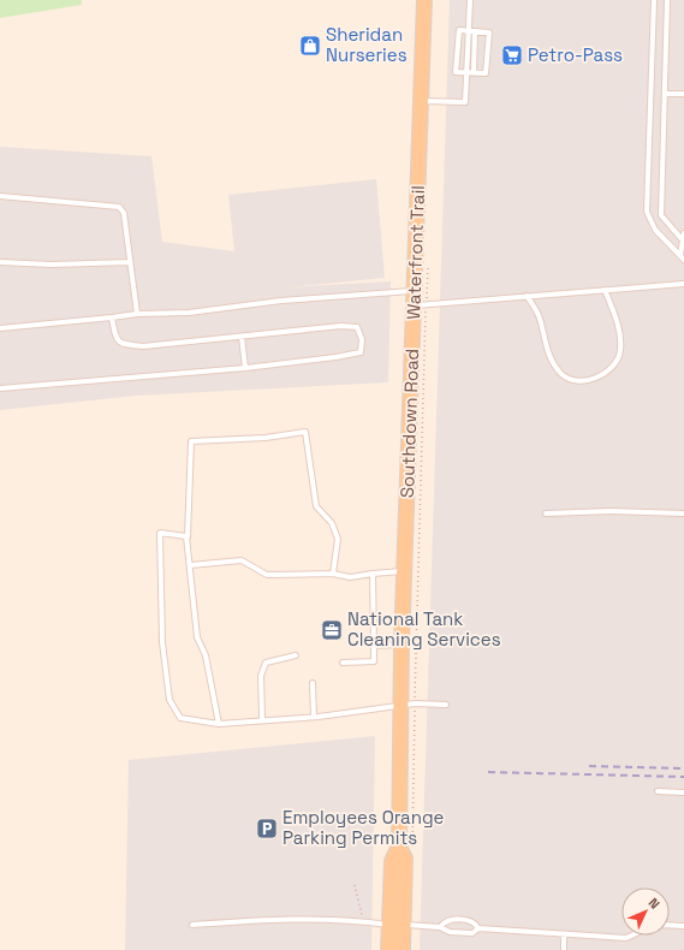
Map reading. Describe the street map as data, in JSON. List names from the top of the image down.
{
  "streets": {
    "main road": ["Southdown Road"],
    "path": ["Waterfront Trail"]
  },
  "crossings": [
    ["Waterfront Trail", "Southdown Road"]
  ],
  "places": {
    "shop": ["Sheridan Nurseries"],
    "supermarket": ["Petro-Pass"],
    "office": ["National Tank Cleaning Services"],
    "parking": ["Employees Orange Parking Permits"]
  },
  "north": "top right"
}
